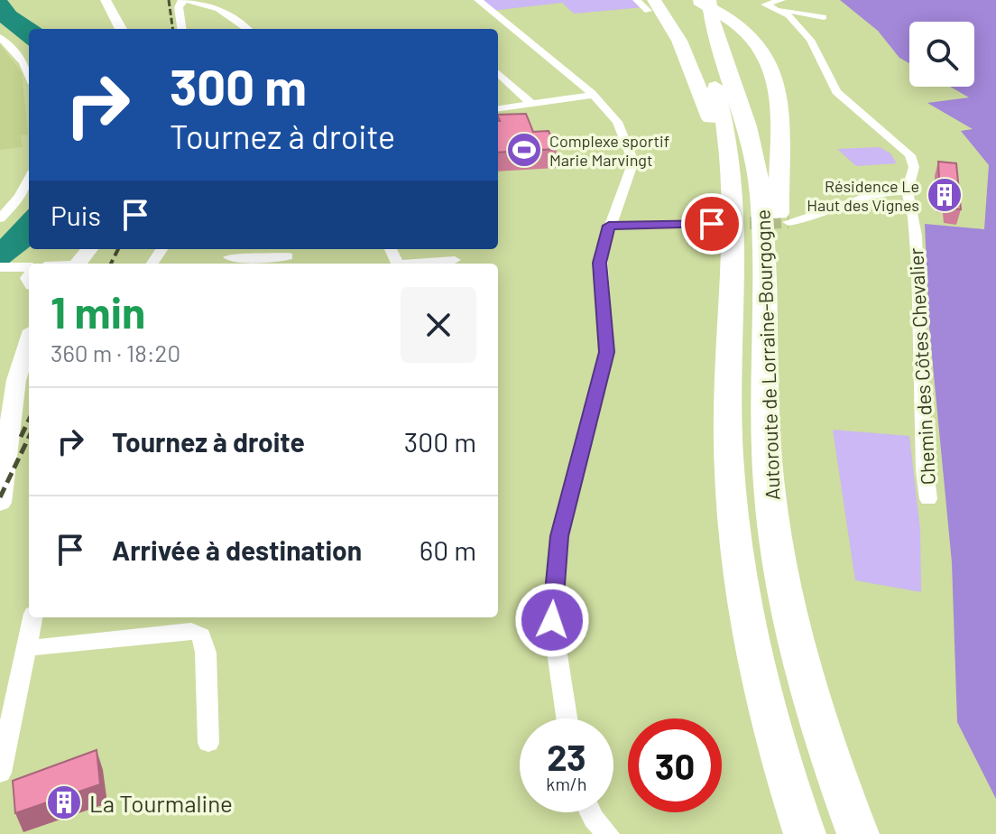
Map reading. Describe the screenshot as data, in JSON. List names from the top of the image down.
{
  "streets": {
    "highway": ["Autoroute de Lorraine-Bourgogne"],
    "street": ["Chemin des Côtes Chevalier"]
  },
  "places": {
    "sports": ["Complexe sportif Marie Marvingt"],
    "building": ["Résidence Le Haut des Vignes", "La Tourmaline"]
  },
  "page": {
    "turn": ["300 m", "Tournez à droite"],
    "then": "Puis",
    "heading": ["1 min", "360 m · 18:20"],
    "list": [
      {
        "name": "Tournez à droite",
        "value": "300 m"
      },
      {
        "name": "Arrivée à destination",
        "value": "60 m"
      }
    ],
    "speed": "23 km/h",
    "limit": "30"
  }
}
